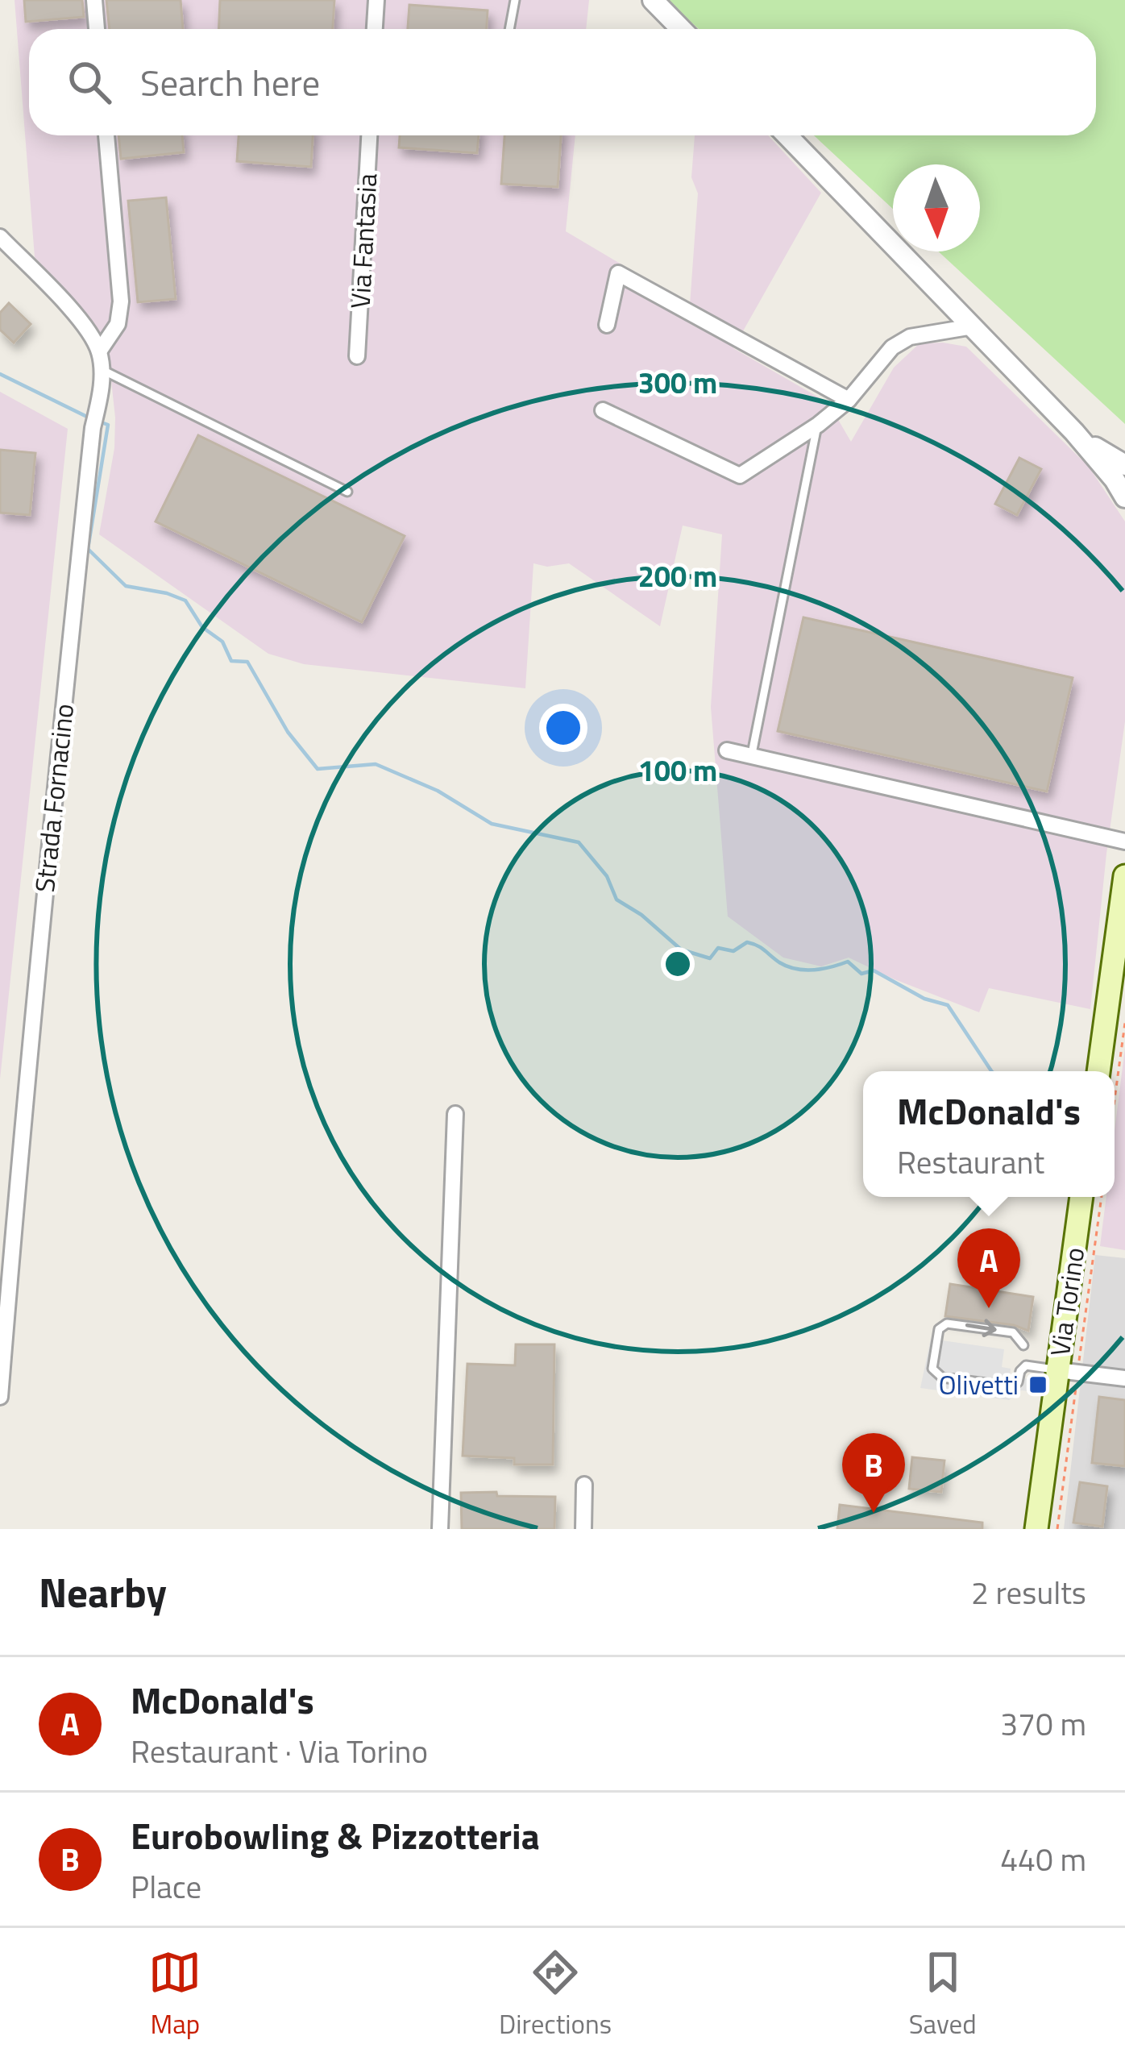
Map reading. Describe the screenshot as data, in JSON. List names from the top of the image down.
{
  "streets": {
    "main road": ["Via Torino"],
    "street": ["Via Fantasia", "Strada Fornacino"]
  },
  "places": {
    "transit": ["Olivetti"]
  },
  "north": "bottom",
  "page": {
    "search": "Search here",
    "popup": ["McDonald's", "Restaurant"],
    "pins": ["A", "B"],
    "heading": ["Nearby", "2 results"],
    "list": [
      {
        "mark": "A",
        "name": "McDonald's",
        "note": "Restaurant · Via Torino",
        "value": "370 m"
      },
      {
        "mark": "B",
        "name": "Eurobowling & Pizzotteria",
        "note": "Place",
        "value": "440 m"
      }
    ],
    "nav": ["Map", "Directions", "Saved"]
  },
  "rings": ["300 m", "200 m", "100 m"]
}
